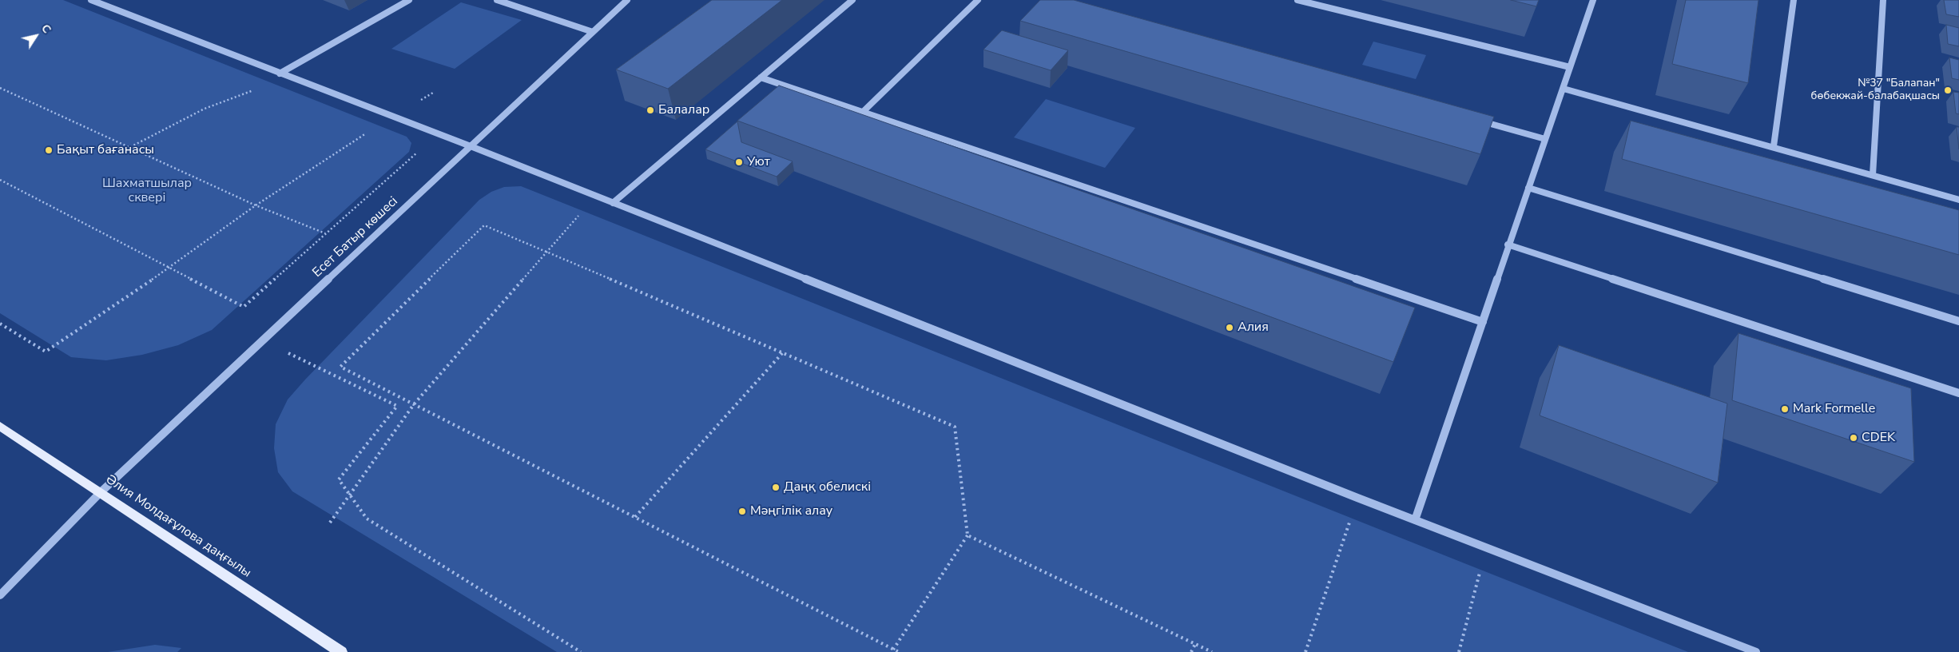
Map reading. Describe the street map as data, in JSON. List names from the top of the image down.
{
  "streets": {
    "main road": ["Әлия Молдағұлова даңғылы"],
    "street": ["Есет Батыр көшесі"]
  },
  "crossings": [
    ["Есет Батыр көшесі", "Әлия Молдағұлова даңғылы"]
  ],
  "parks": ["Шахматшылар сквері"],
  "places": [
    "№37 \"Балапан\" бөбекжай-балабақшасы",
    "Балалар",
    "Бақыт бағанасы",
    "Уют",
    "Алия",
    "Mark Formelle",
    "CDEK",
    "Даңқ обелискі",
    "Мәңгілік алау"
  ],
  "north": "top right"
}
